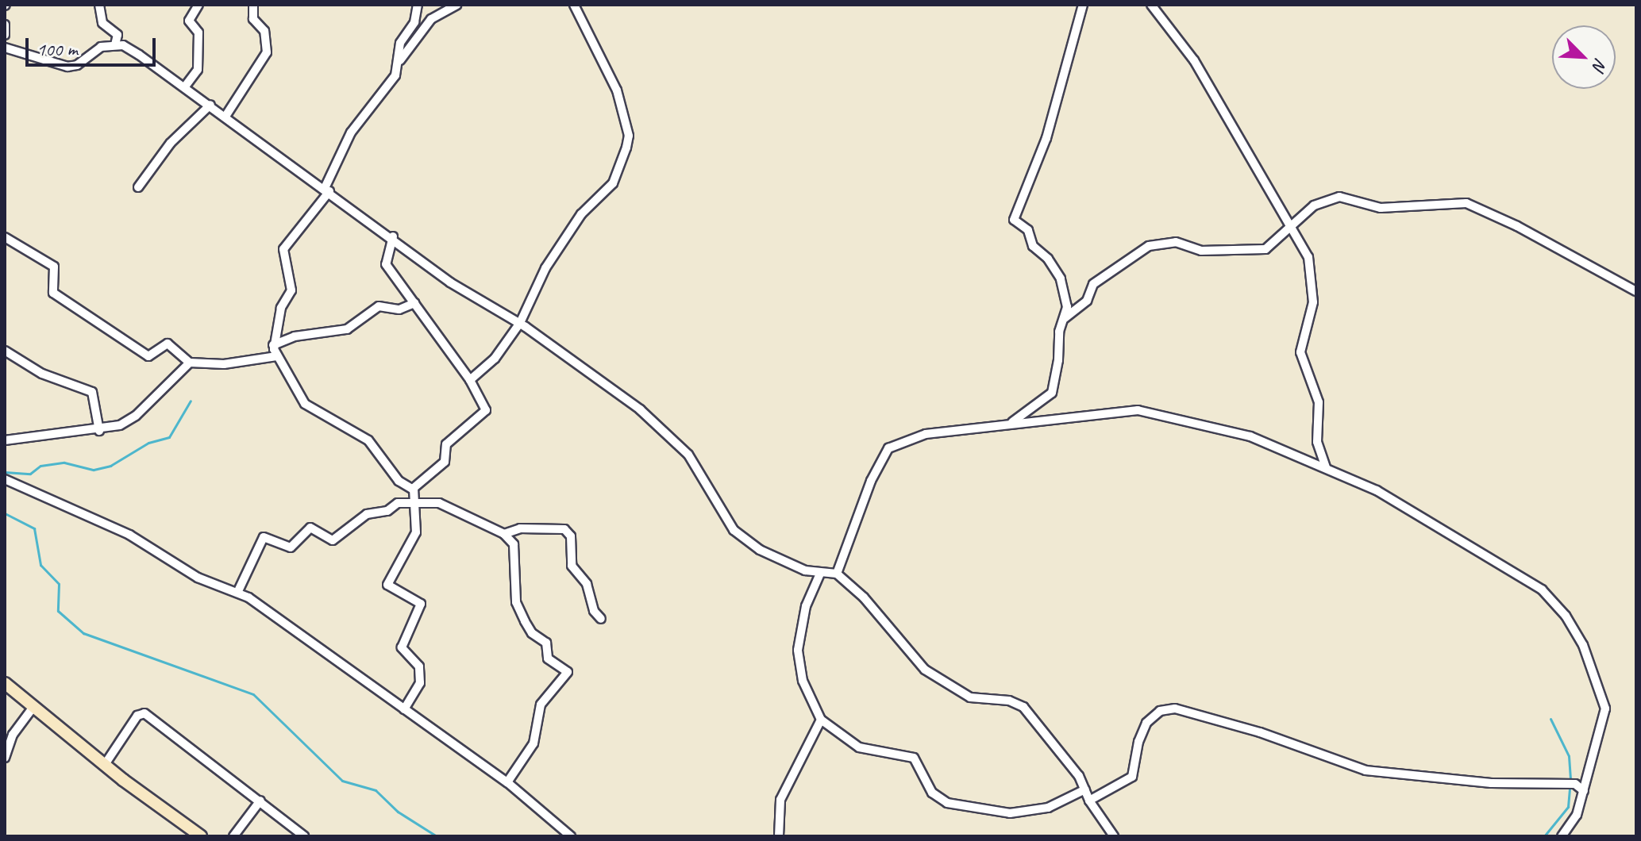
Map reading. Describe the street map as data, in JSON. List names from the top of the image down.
{
  "scale_bar": "100 m",
  "north": "bottom right"
}
